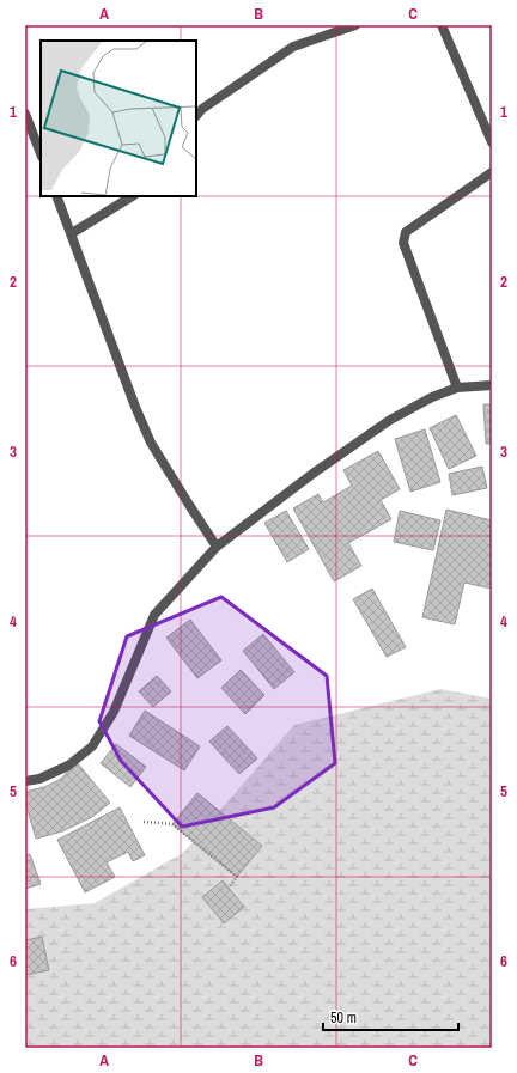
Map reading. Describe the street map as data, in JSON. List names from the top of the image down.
{
  "scale_bar": "50 m",
  "grid": {
    "columns": ["A", "B", "C"],
    "rows": [
      "1",
      "2",
      "3",
      "4",
      "5",
      "6"
    ]
  }
}
